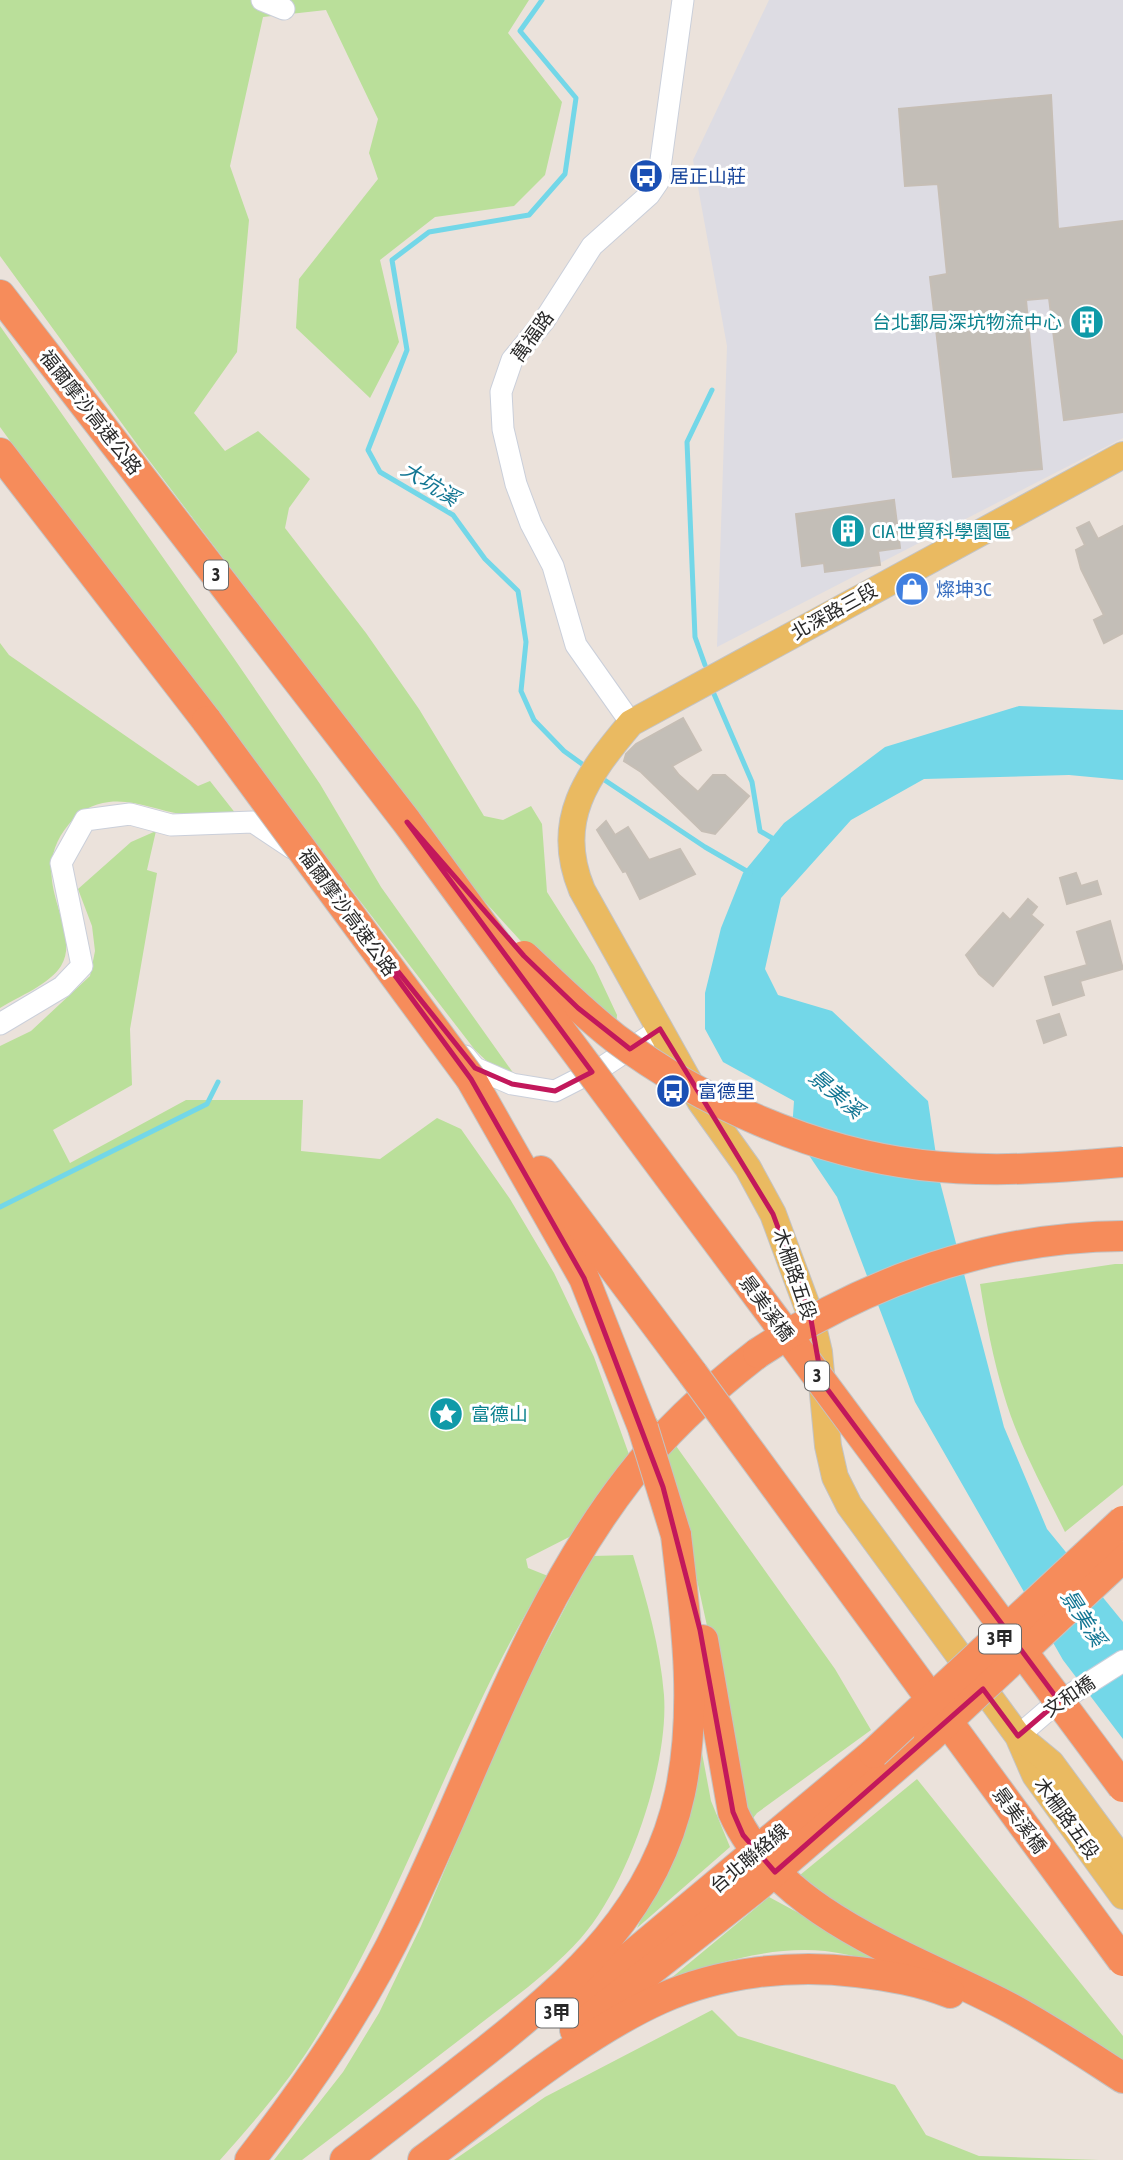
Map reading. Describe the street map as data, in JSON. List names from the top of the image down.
{
  "streets": {
    "highway": [
      "福爾摩沙高速公路",
      "3",
      "景美溪橋",
      "3甲",
      "台北聯絡線"
    ],
    "main road": ["北深路三段", "木柵路五段"],
    "street": ["萬福路", "文和橋"]
  },
  "crossings": [
    ["萬福路", "北深路三段"],
    ["萬福路", "木柵路五段"],
    ["福爾摩沙高速公路", "景美溪橋"],
    ["北深路三段", "木柵路五段"],
    ["木柵路五段", "文和橋"]
  ],
  "water": ["大坑溪", "景美溪"],
  "places": {
    "bus stop": ["居正山莊", "富德里"],
    "building": ["台北郵局深坑物流中心", "CIA 世貿科學園區"],
    "shop": ["燦坤3C"],
    "place": ["富德山"]
  }
}
